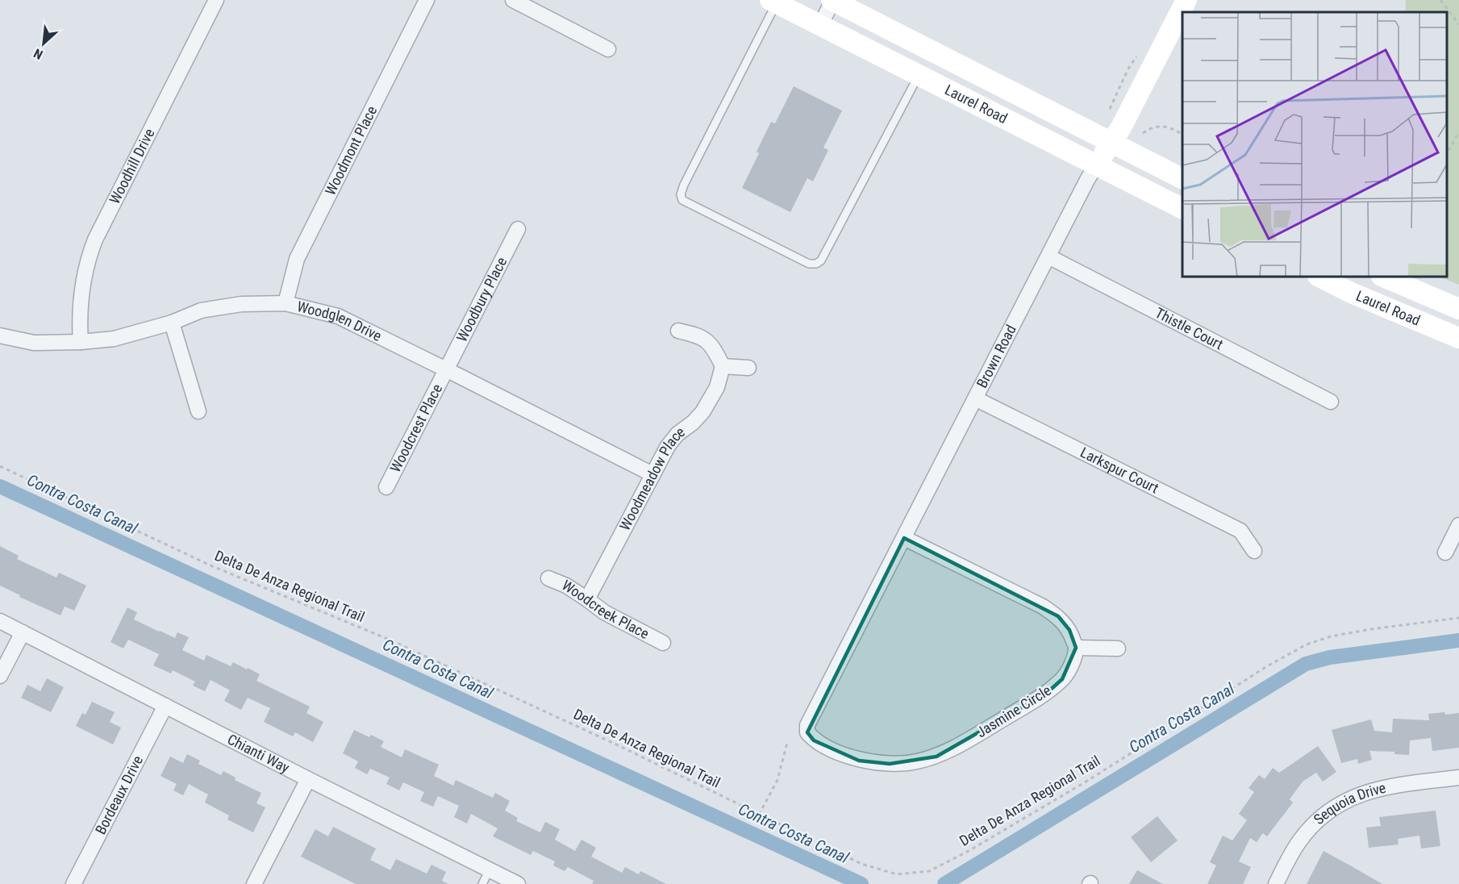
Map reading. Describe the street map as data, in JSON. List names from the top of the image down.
{
  "streets": {
    "main road": ["Laurel Road", "Brown Road"],
    "street": [
      "Woodmont Place",
      "Woodhill Drive",
      "Woodbury Place",
      "Woodglen Drive",
      "Thistle Court",
      "Woodcrest Place",
      "Larkspur Court",
      "Woodmeadow Place",
      "Woodcreek Place",
      "Jasmine Circle",
      "Chianti Way",
      "Bordeaux Drive",
      "Sequoia Drive"
    ],
    "path": ["Delta De Anza Regional Trail"]
  },
  "crossings": [
    ["Laurel Road", "Brown Road"],
    ["Woodmont Place", "Woodglen Drive"],
    ["Woodhill Drive", "Woodglen Drive"],
    ["Woodbury Place", "Woodglen Drive"],
    ["Woodbury Place", "Woodcrest Place"],
    ["Woodglen Drive", "Woodcrest Place"],
    ["Woodglen Drive", "Woodmeadow Place"],
    ["Thistle Court", "Brown Road"],
    ["Brown Road", "Larkspur Court"],
    ["Brown Road", "Jasmine Circle"],
    ["Woodmeadow Place", "Woodcreek Place"],
    ["Chianti Way", "Bordeaux Drive"]
  ],
  "water": ["Contra Costa Canal"],
  "north": "bottom left"
}
